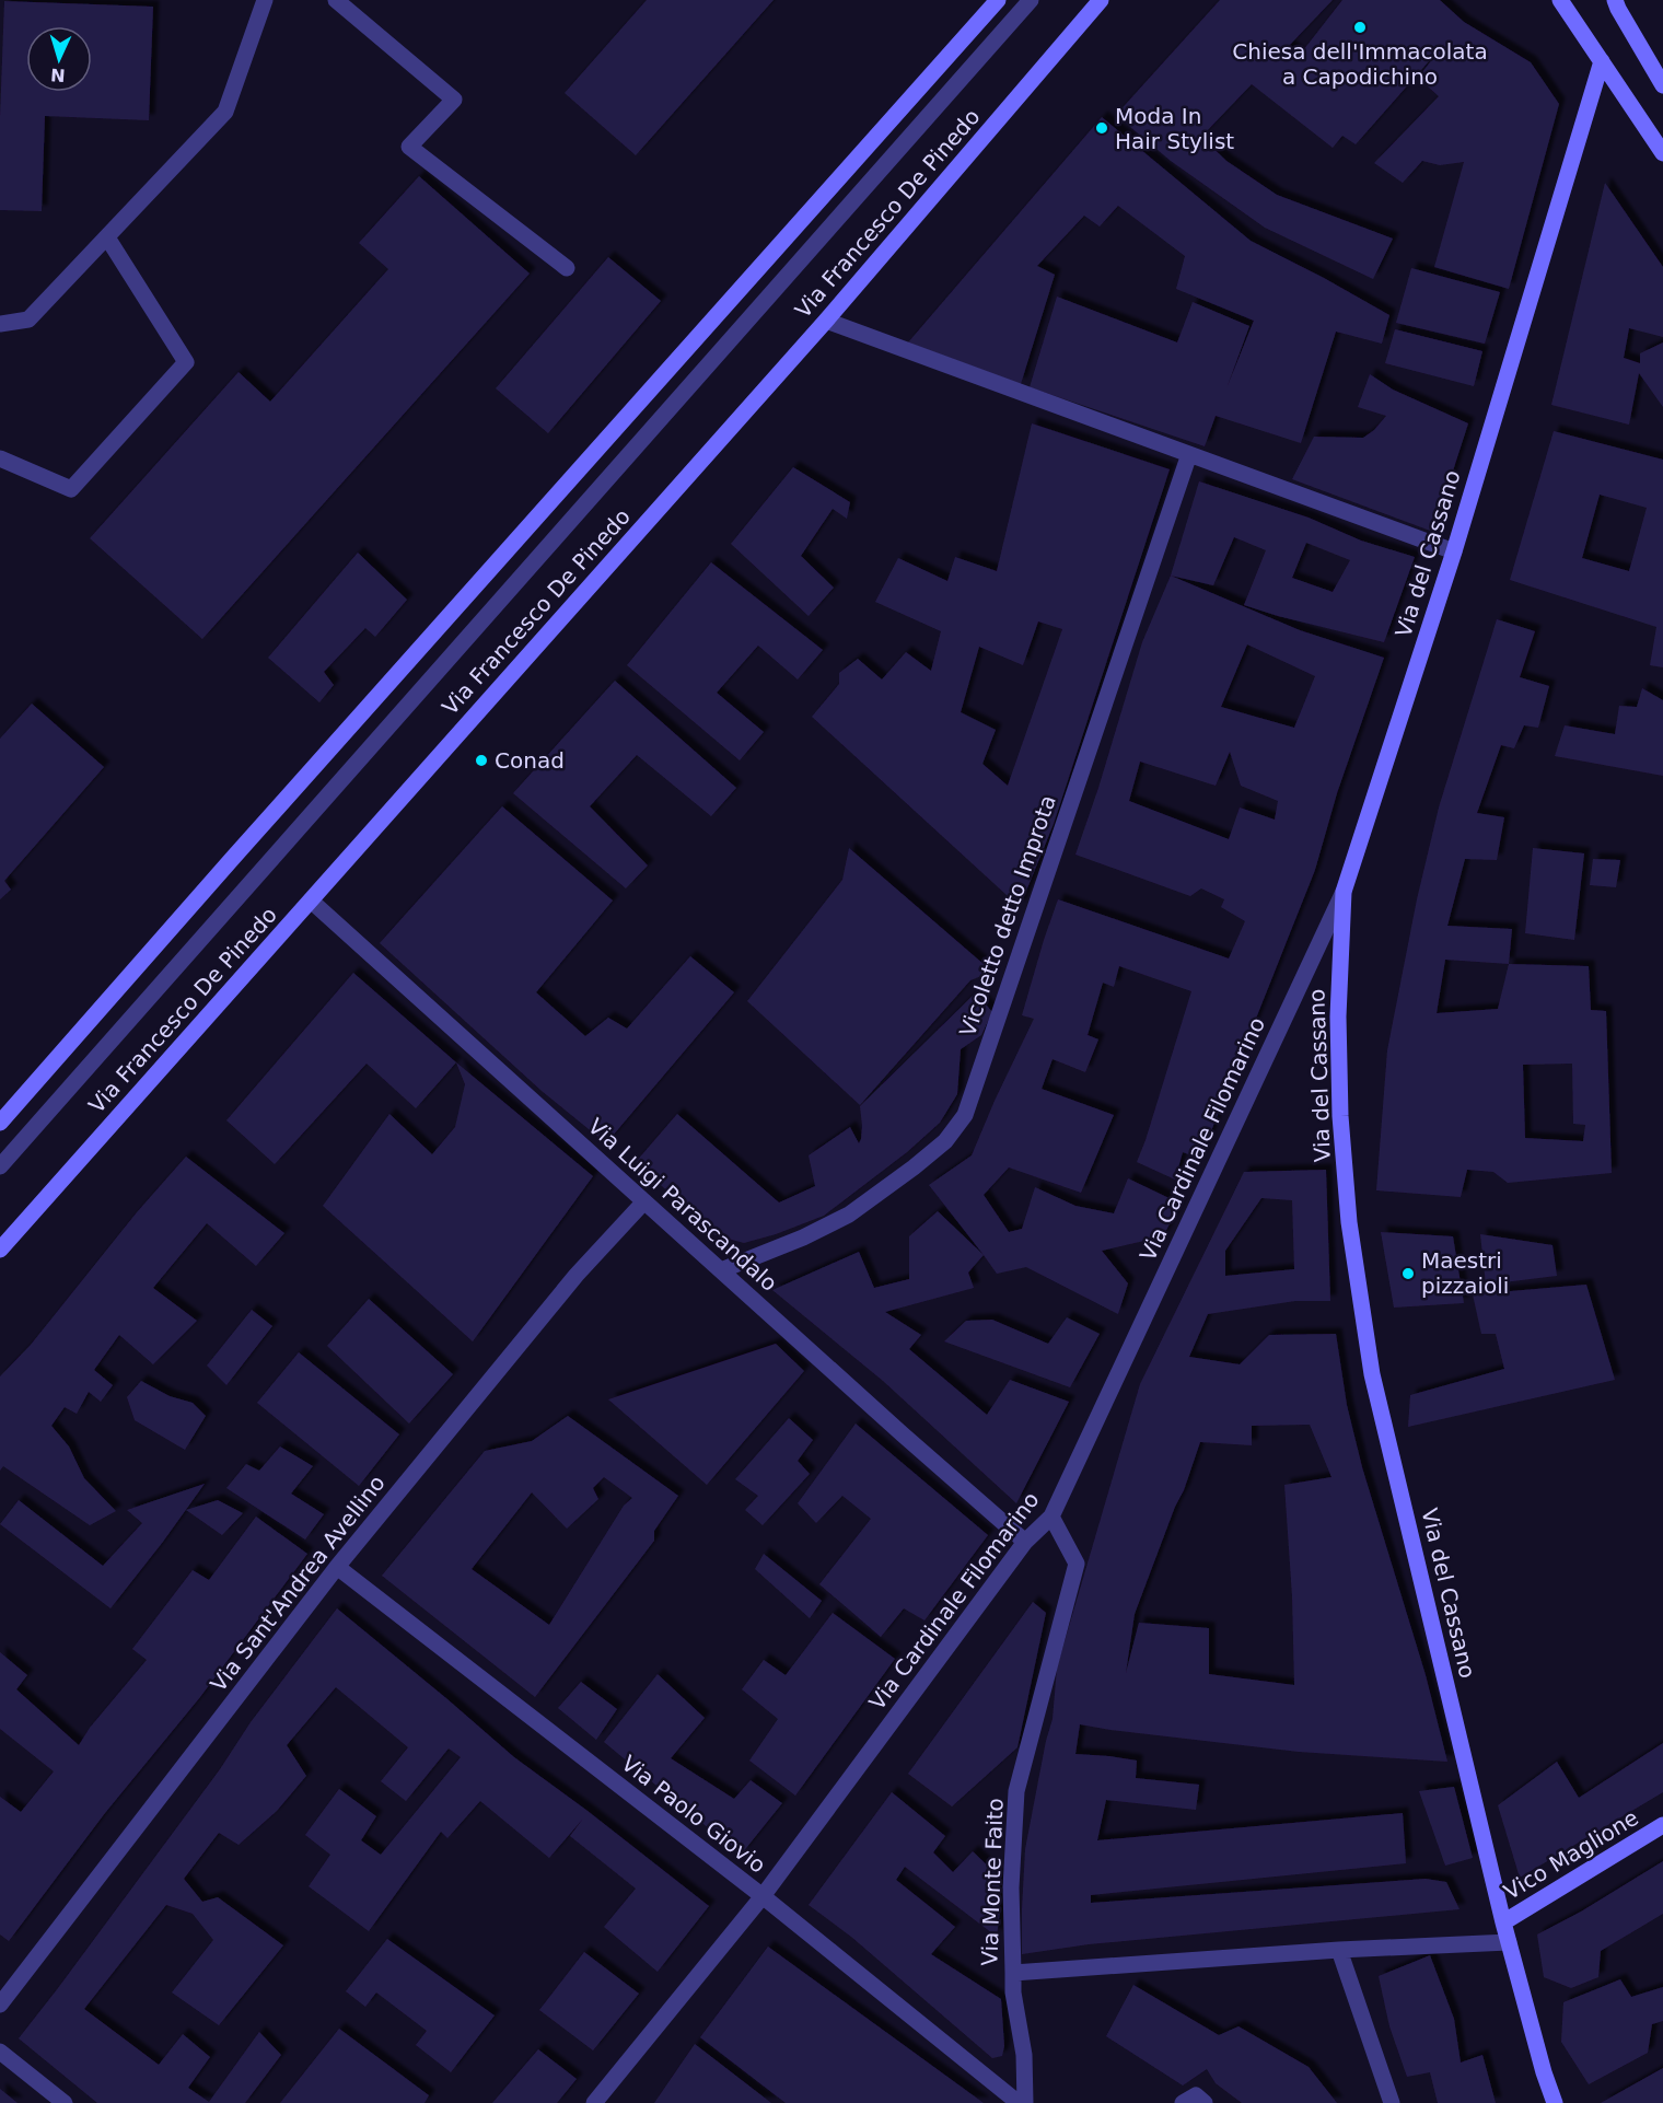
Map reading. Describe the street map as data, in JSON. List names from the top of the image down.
{
  "streets": {
    "main road": ["Via Francesco De Pinedo", "Via del Cassano", "Vico Maglione"],
    "street": [
      "Vicoletto detto Improta",
      "Via Cardinale Filomarino",
      "Via Luigi Parascandalo",
      "Via Sant'Andrea Avellino",
      "Via Paolo Giovio",
      "Via Monte Faito"
    ]
  },
  "crossings": [
    ["Via Francesco De Pinedo", "Via Luigi Parascandalo"],
    ["Via del Cassano", "Via Cardinale Filomarino"],
    ["Via del Cassano", "Vico Maglione"],
    ["Vicoletto detto Improta", "Via Luigi Parascandalo"],
    ["Via Cardinale Filomarino", "Via Luigi Parascandalo"],
    ["Via Cardinale Filomarino", "Via Paolo Giovio"],
    ["Via Cardinale Filomarino", "Via Monte Faito"],
    ["Via Luigi Parascandalo", "Via Sant'Andrea Avellino"],
    ["Via Sant'Andrea Avellino", "Via Paolo Giovio"]
  ],
  "places": [
    "Chiesa dell'Immacolata a Capodichino",
    "Moda In Hair Stylist",
    "Conad",
    "Maestri pizzaioli"
  ],
  "north": "bottom"
}
